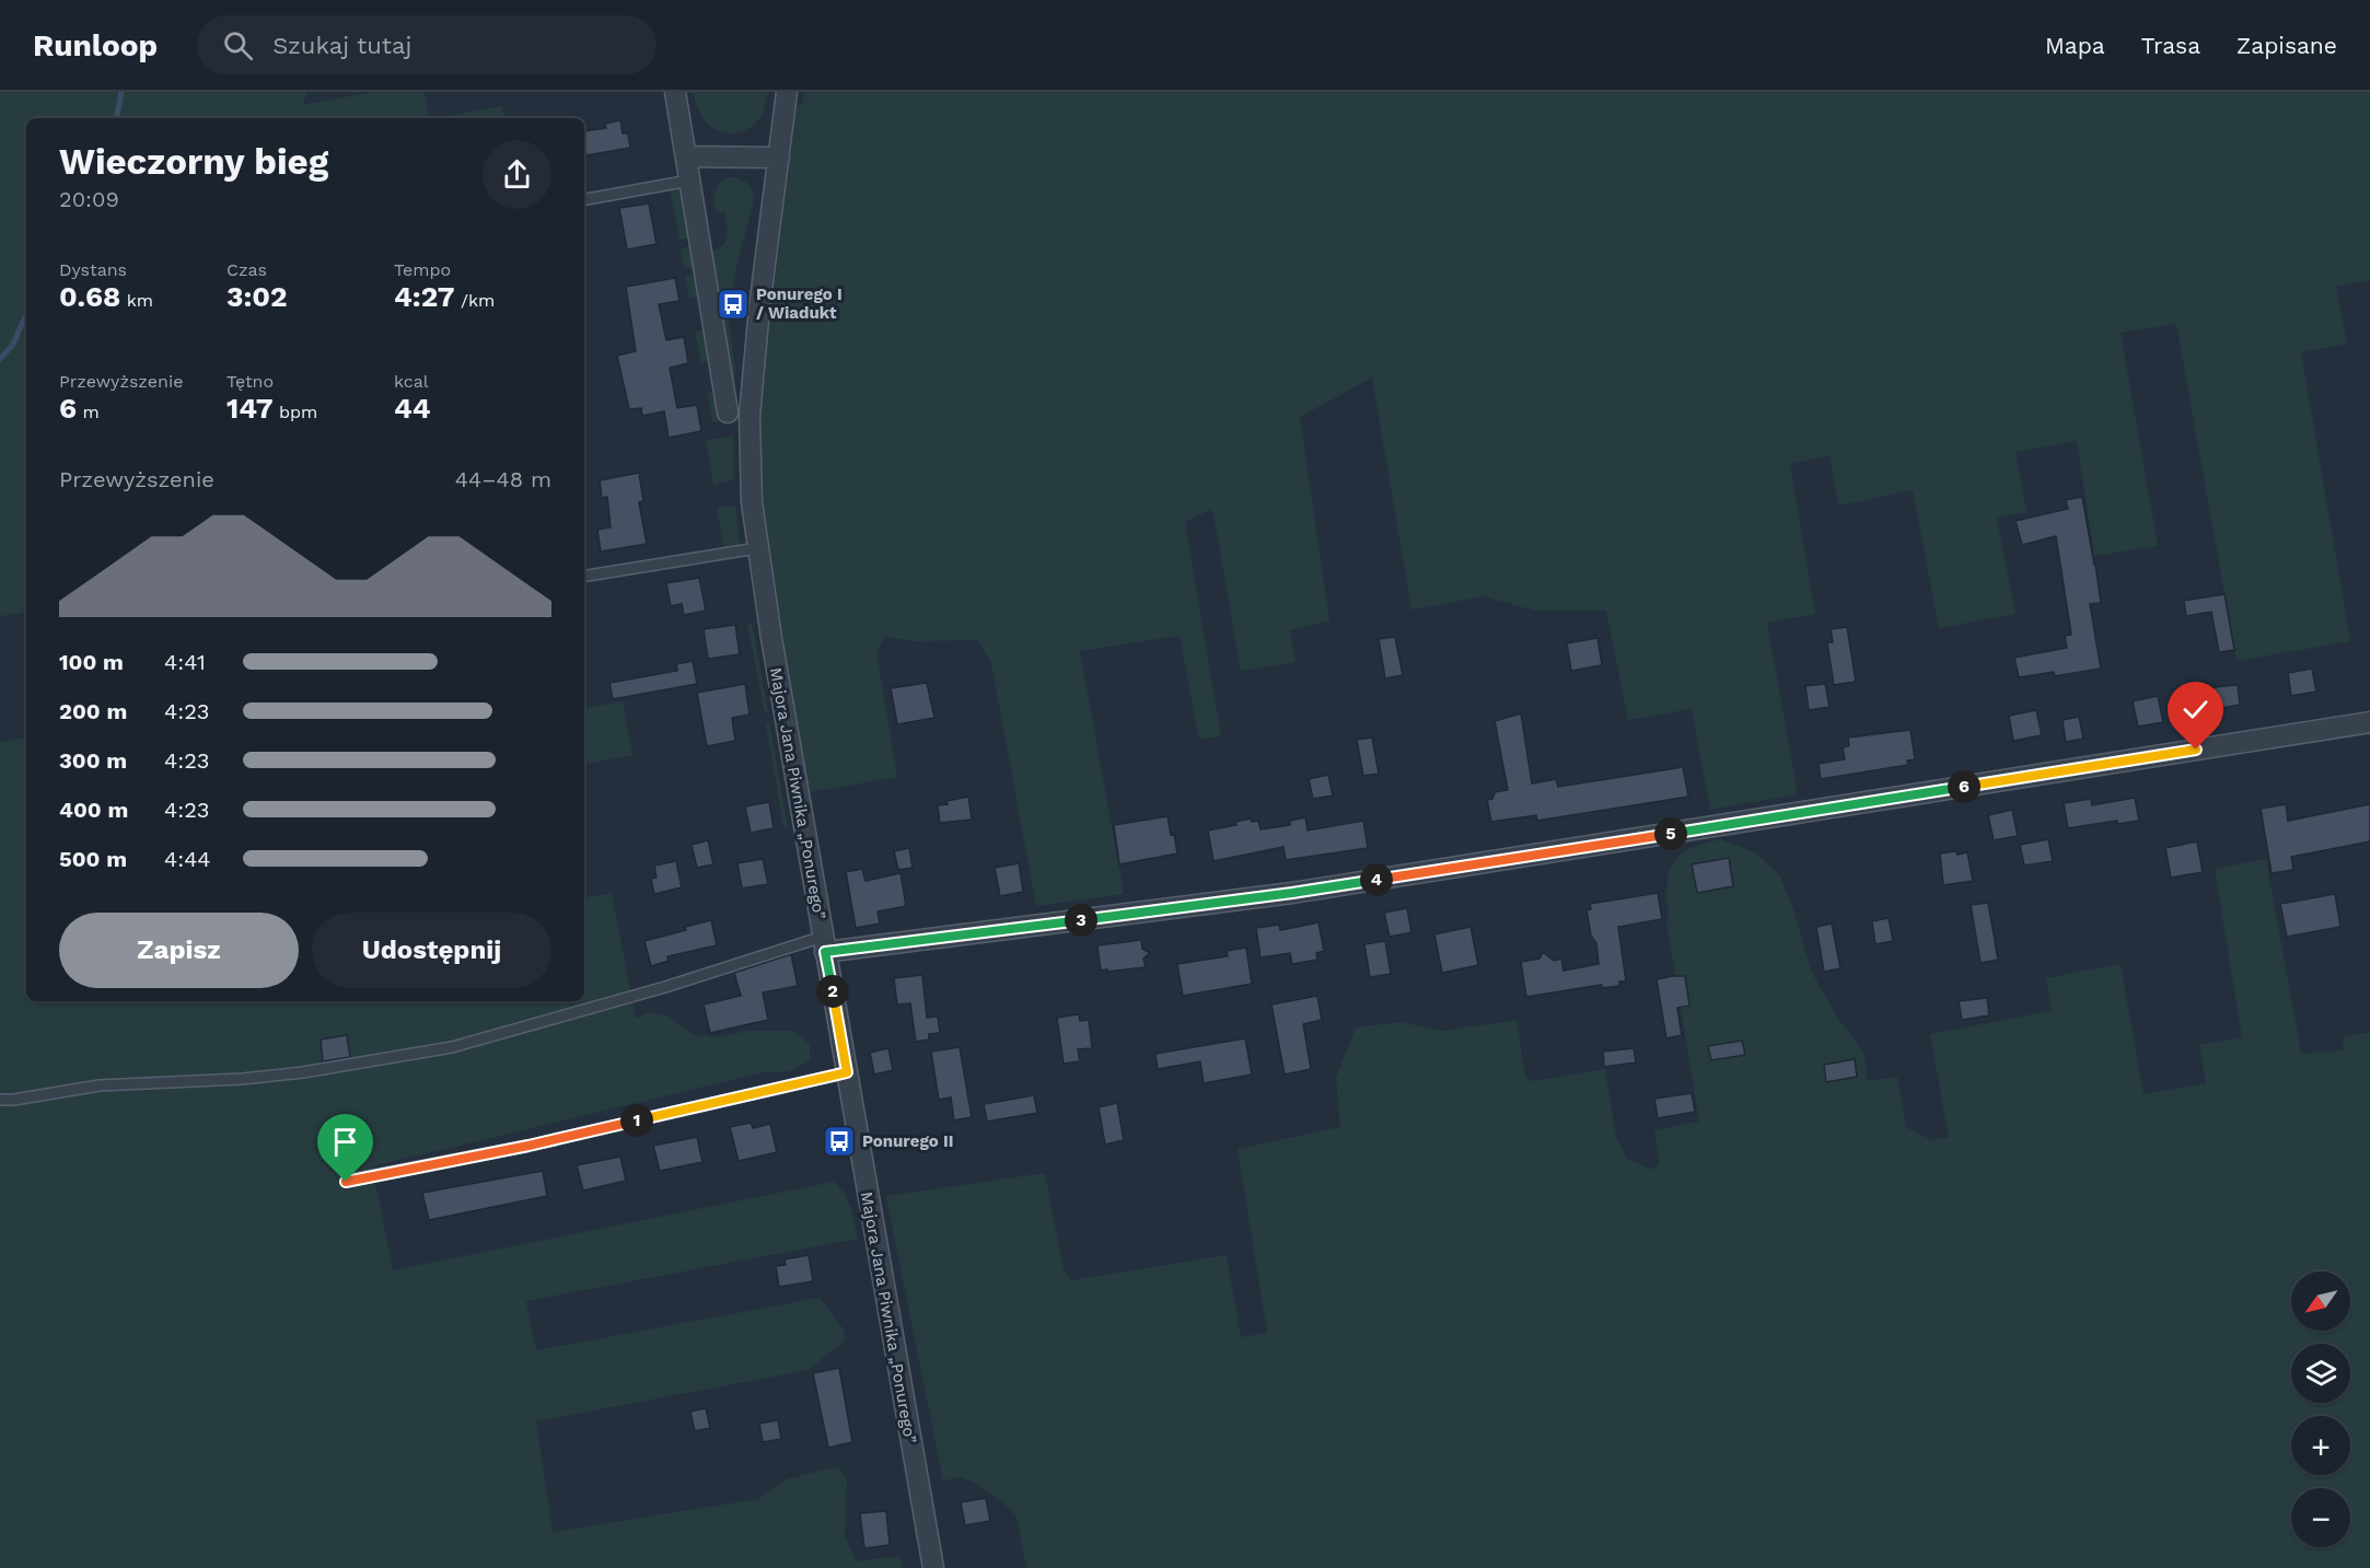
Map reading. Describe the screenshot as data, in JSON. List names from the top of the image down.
{
  "streets": {
    "street": ["Majora Jana Piwnika „Ponurego”"]
  },
  "places": {
    "bus stop": ["Ponurego I / Wiadukt", "Ponurego II"]
  },
  "north": "bottom left",
  "page": {
    "header": "Runloop",
    "search": "Szukaj tutaj",
    "nav": ["Mapa", "Trasa", "Zapisane"],
    "heading": ["Wieczorny bieg", "20:09"],
    "stats": [
      ["Dystans", "0.68 km"],
      ["Czas", "3:02"],
      ["Tempo", "4:27 /km"],
      ["Przewyższenie", "6 m"],
      ["Tętno", "147 bpm"],
      ["kcal", "44"]
    ],
    "chart": ["Przewyższenie", "44–48 m"],
    "list": [
      {
        "name": "100 m",
        "note": "4:41"
      },
      {
        "name": "200 m",
        "note": "4:23"
      },
      {
        "name": "300 m",
        "note": "4:23"
      },
      {
        "name": "400 m",
        "note": "4:23"
      },
      {
        "name": "500 m",
        "note": "4:44"
      }
    ],
    "pins": [
      "6",
      "5",
      "4",
      "3",
      "2",
      "1"
    ],
    "buttons": ["Zapisz", "Udostępnij"],
    "map_buttons": ["+", "−"]
  }
}
